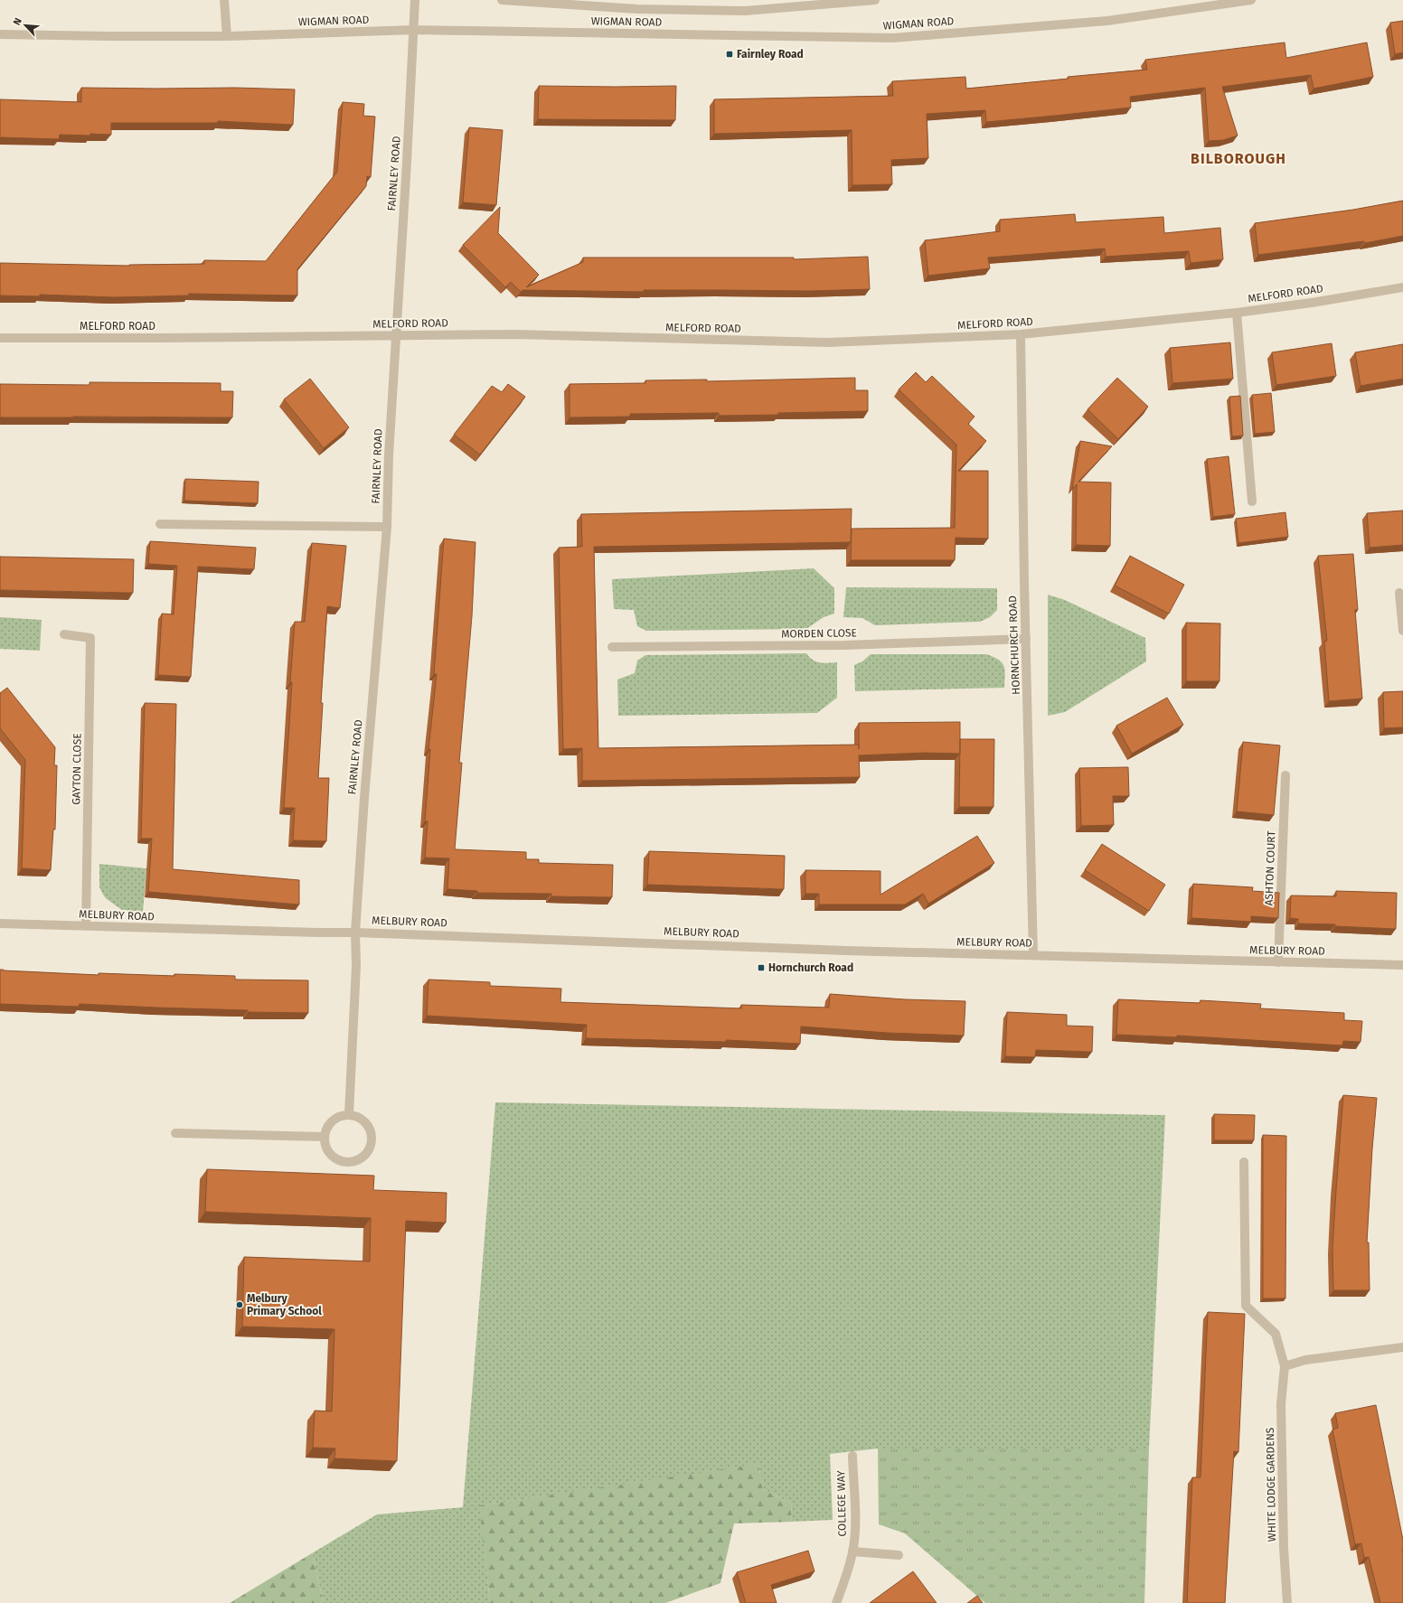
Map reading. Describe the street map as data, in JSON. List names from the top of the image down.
{
  "streets": {
    "street": [
      "WIGMAN ROAD",
      "FAIRNLEY ROAD",
      "MELFORD ROAD",
      "MORDEN CLOSE",
      "HORNCHURCH ROAD",
      "GAYTON CLOSE",
      "ASHTON COURT",
      "MELBURY ROAD",
      "WHITE LODGE GARDENS",
      "COLLEGE WAY"
    ]
  },
  "crossings": [
    ["WIGMAN ROAD", "FAIRNLEY ROAD"],
    ["FAIRNLEY ROAD", "MELFORD ROAD"],
    ["FAIRNLEY ROAD", "MELBURY ROAD"],
    ["MELFORD ROAD", "HORNCHURCH ROAD"],
    ["MORDEN CLOSE", "HORNCHURCH ROAD"],
    ["HORNCHURCH ROAD", "MELBURY ROAD"],
    ["GAYTON CLOSE", "MELBURY ROAD"],
    ["ASHTON COURT", "MELBURY ROAD"]
  ],
  "districts": ["BILBOROUGH"],
  "places": {
    "transit": ["Fairnley Road", "Hornchurch Road"],
    "other": ["Melbury Primary School"]
  },
  "north": "top left"
}
